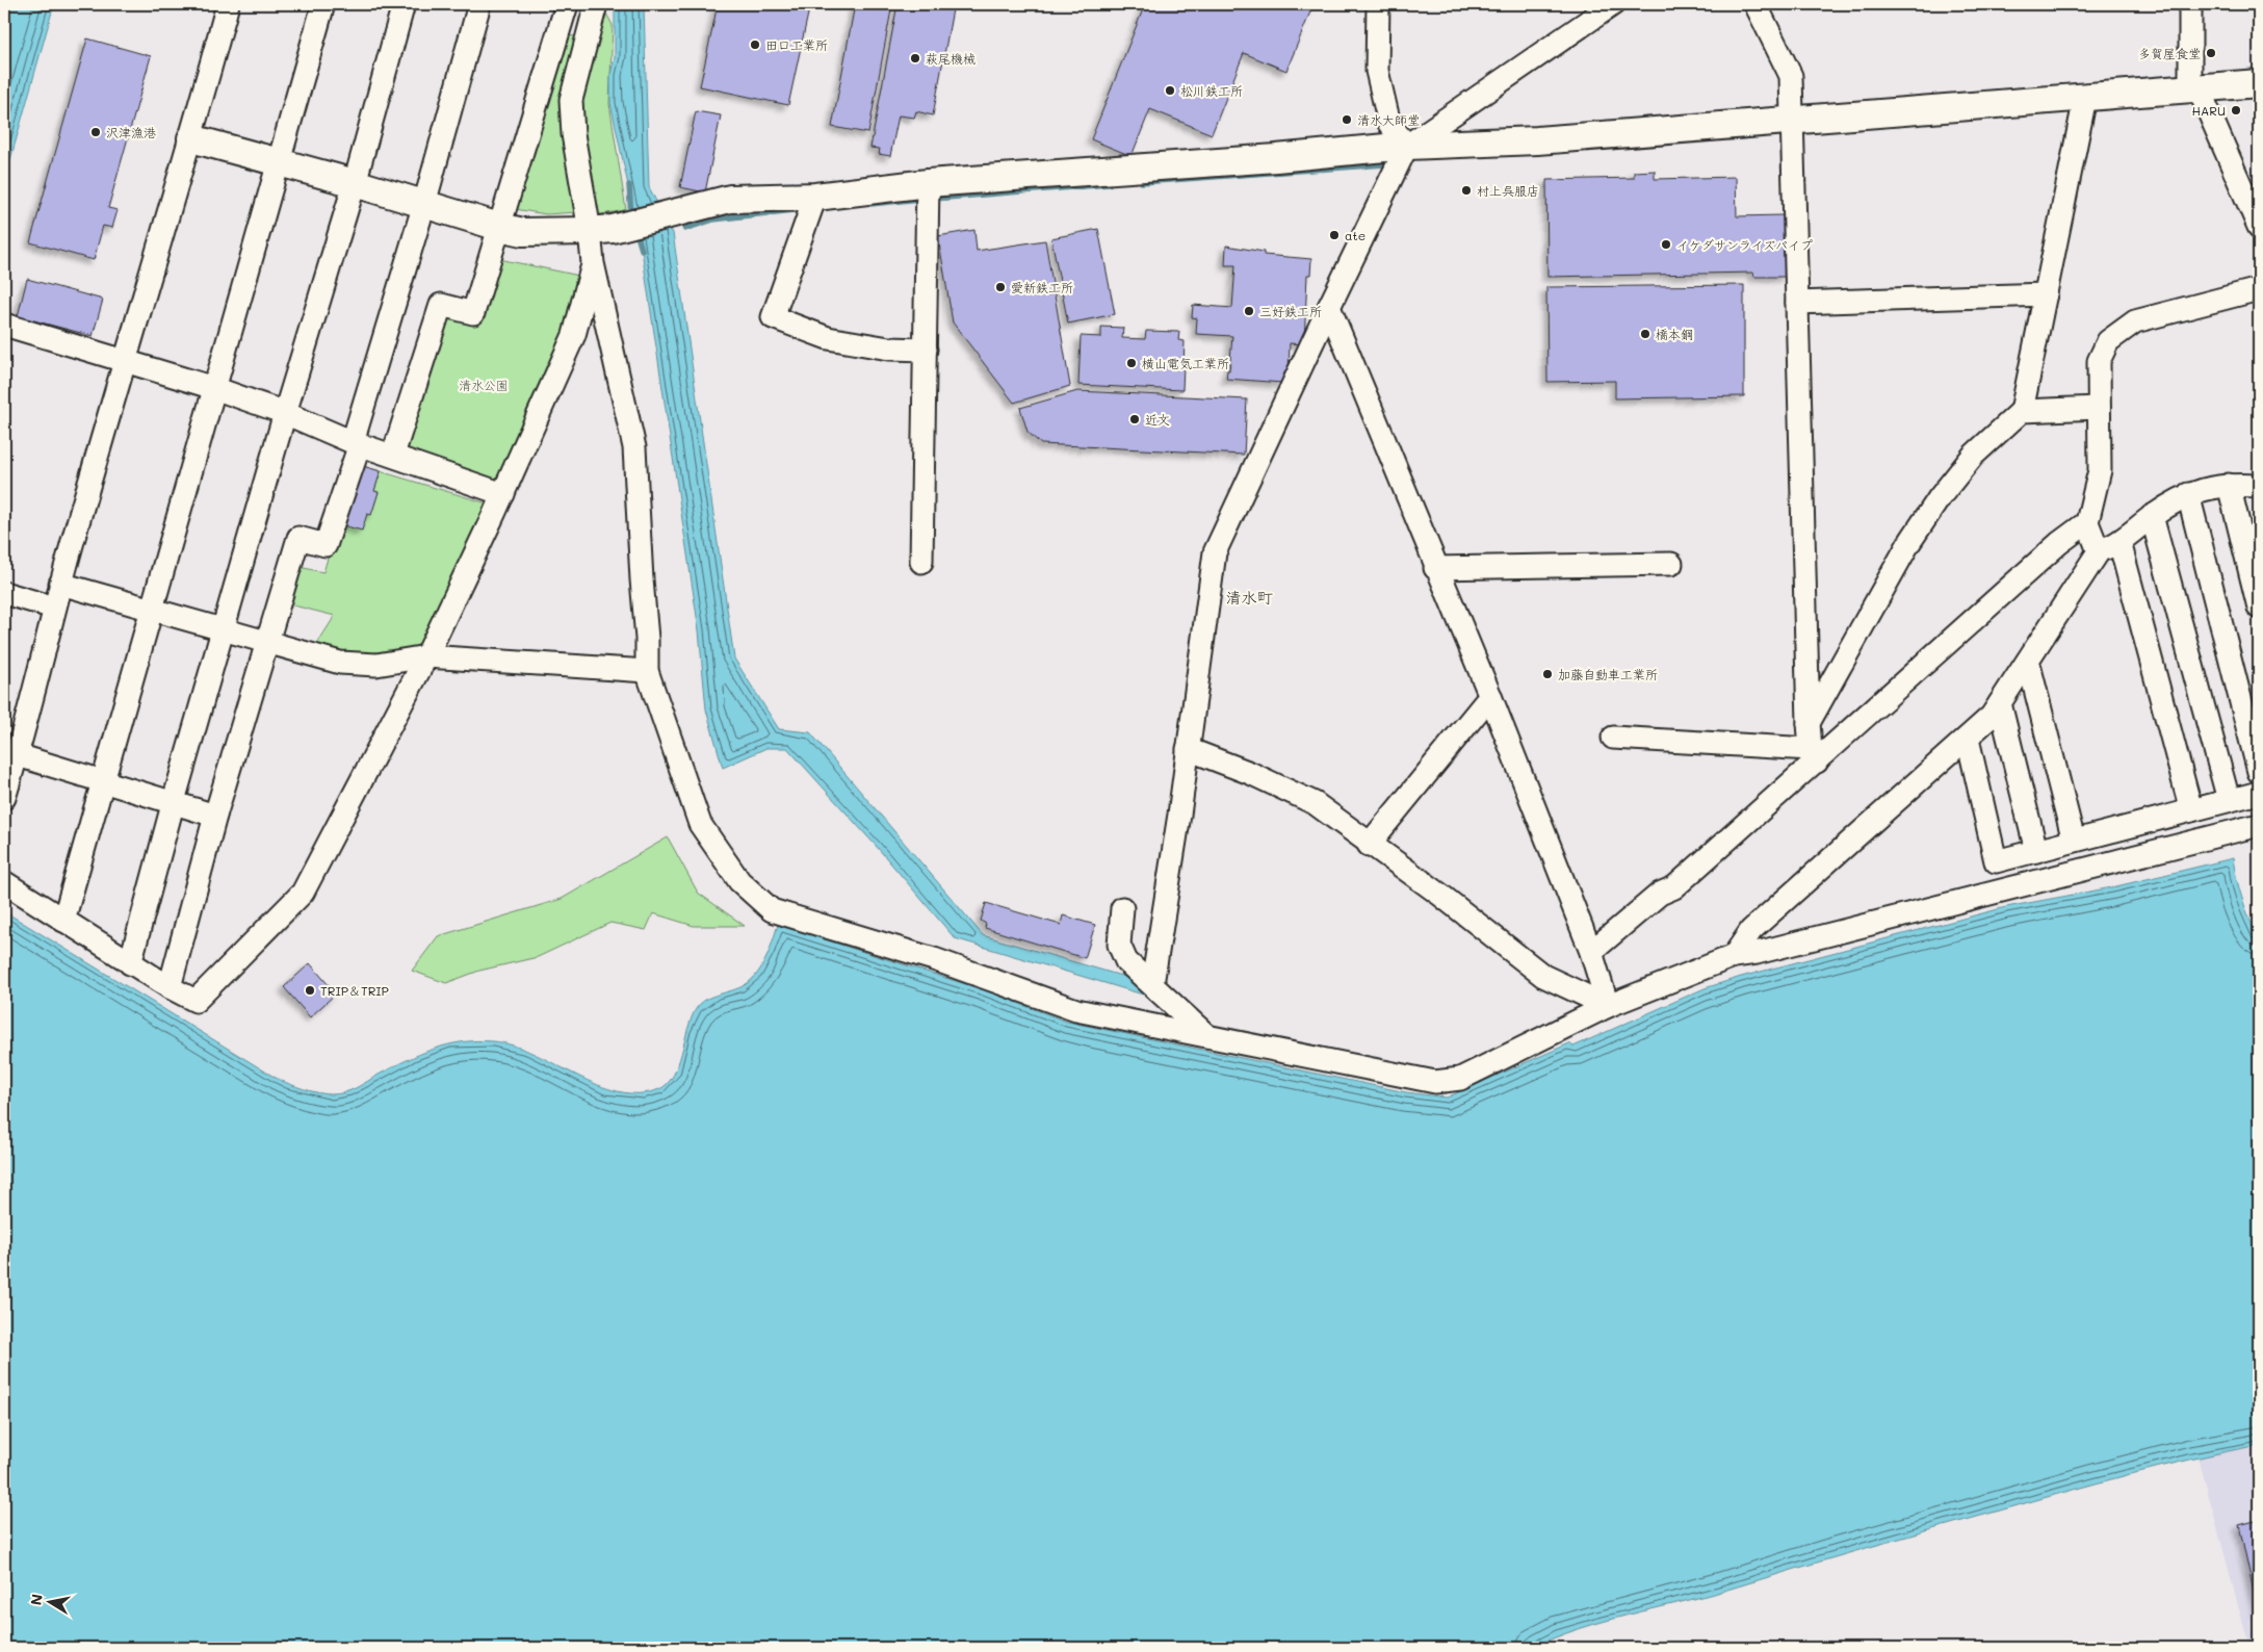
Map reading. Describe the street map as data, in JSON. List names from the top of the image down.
{
  "districts": ["清水町"],
  "parks": ["清水公園"],
  "places": [
    "田口工業所",
    "多賀屋食堂",
    "萩尾機械",
    "松川鉄工所",
    "HARU",
    "清水大師堂",
    "沢津漁港",
    "村上呉服店",
    "ate",
    "イケダサンライズパイプ",
    "愛新鉄工所",
    "三好鉄工所",
    "橋本鋼",
    "横山電気工業所",
    "近文",
    "加藤自動車工業所",
    "TRIP＆TRIP"
  ],
  "north": "left"
}
